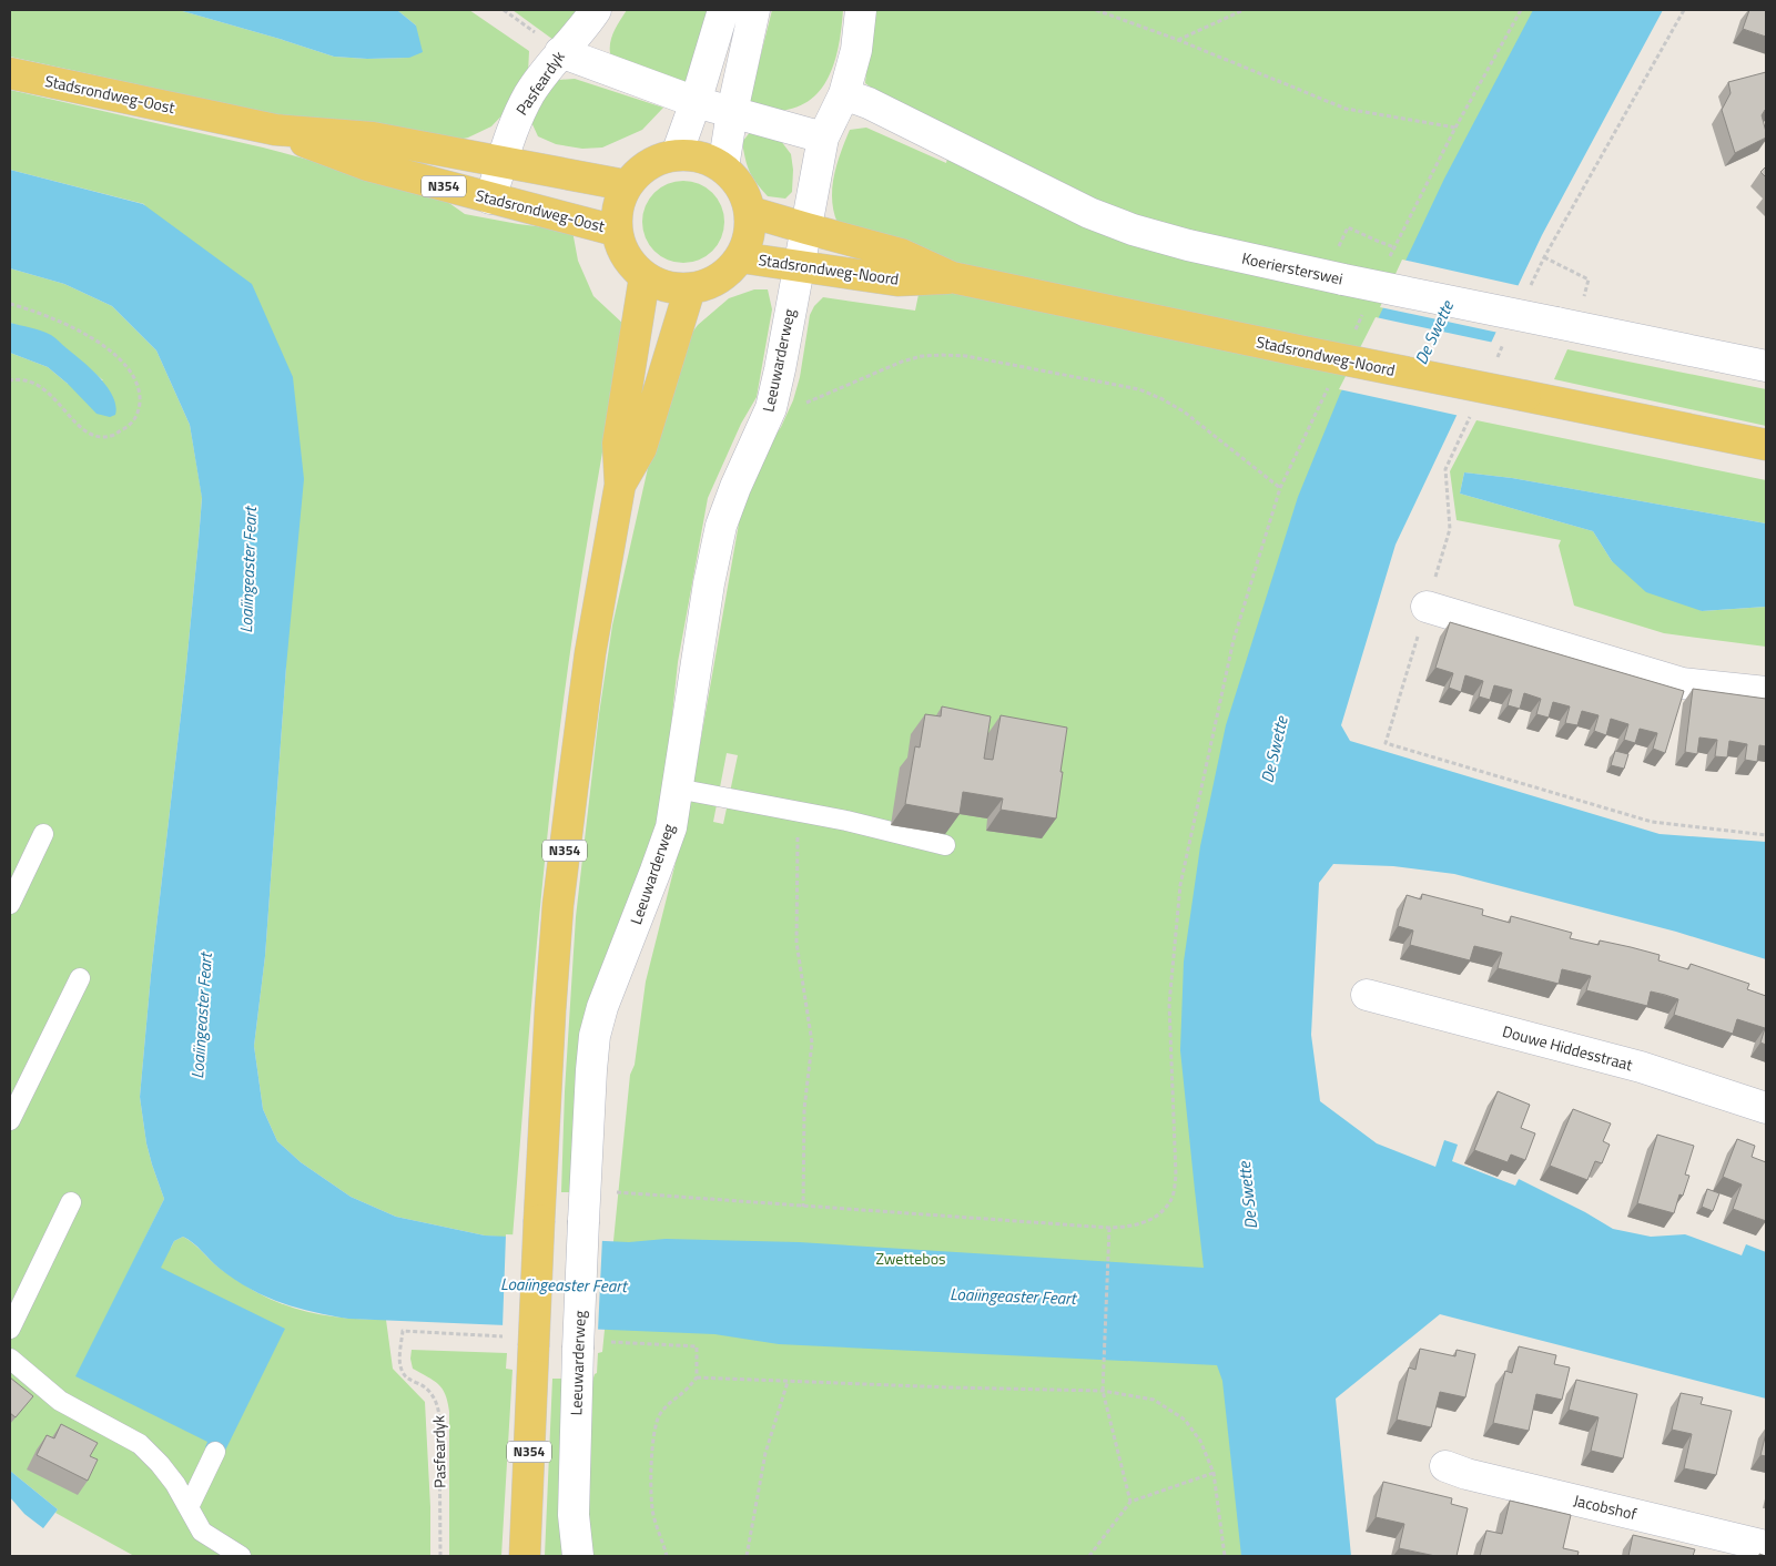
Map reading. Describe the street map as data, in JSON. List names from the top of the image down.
{
  "streets": {
    "main road": ["Stadsrondweg-Oost", "N354", "Stadsrondweg-Noord"],
    "street": [
      "Pasfeardyk",
      "Koeriersterswei",
      "Leeuwarderweg",
      "Douwe Hiddesstraat",
      "Jacobshof"
    ]
  },
  "crossings": [
    ["Pasfeardyk", "Stadsrondweg-Oost"],
    ["Stadsrondweg-Oost", "N354"],
    ["Stadsrondweg-Oost", "Stadsrondweg-Noord"],
    ["N354", "Stadsrondweg-Noord"],
    ["Koeriersterswei", "Leeuwarderweg"],
    ["Stadsrondweg-Noord", "Leeuwarderweg"]
  ],
  "water": ["De Swette", "Loaiïngeaster Feart"],
  "parks": ["Zwettebos"]
}
